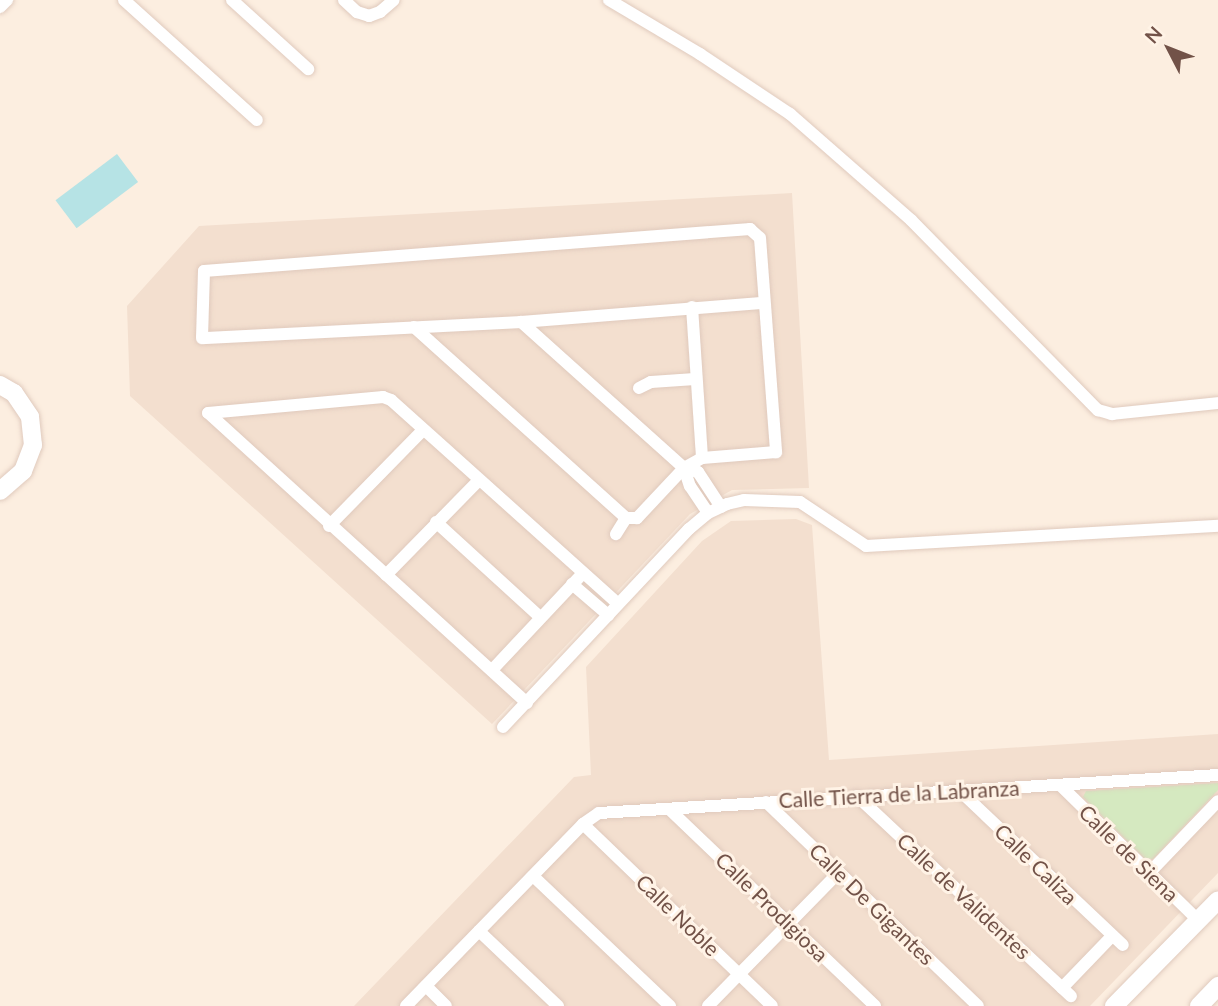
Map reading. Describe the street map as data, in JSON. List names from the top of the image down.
{
  "streets": {
    "street": [
      "Calle Tierra de la Labranza",
      "Calle de Siena",
      "Calle Caliza",
      "Calle de Validentes",
      "Calle De Gigantes",
      "Calle Prodigiosa",
      "Calle Noble"
    ]
  },
  "crossings": [
    ["Calle Tierra de la Labranza", "Calle de Siena"],
    ["Calle Tierra de la Labranza", "Calle Caliza"],
    ["Calle Tierra de la Labranza", "Calle de Validentes"],
    ["Calle Tierra de la Labranza", "Calle De Gigantes"],
    ["Calle Tierra de la Labranza", "Calle Prodigiosa"],
    ["Calle Tierra de la Labranza", "Calle Noble"],
    ["Calle Caliza", "Calle de Validentes"]
  ],
  "north": "top left"
}
